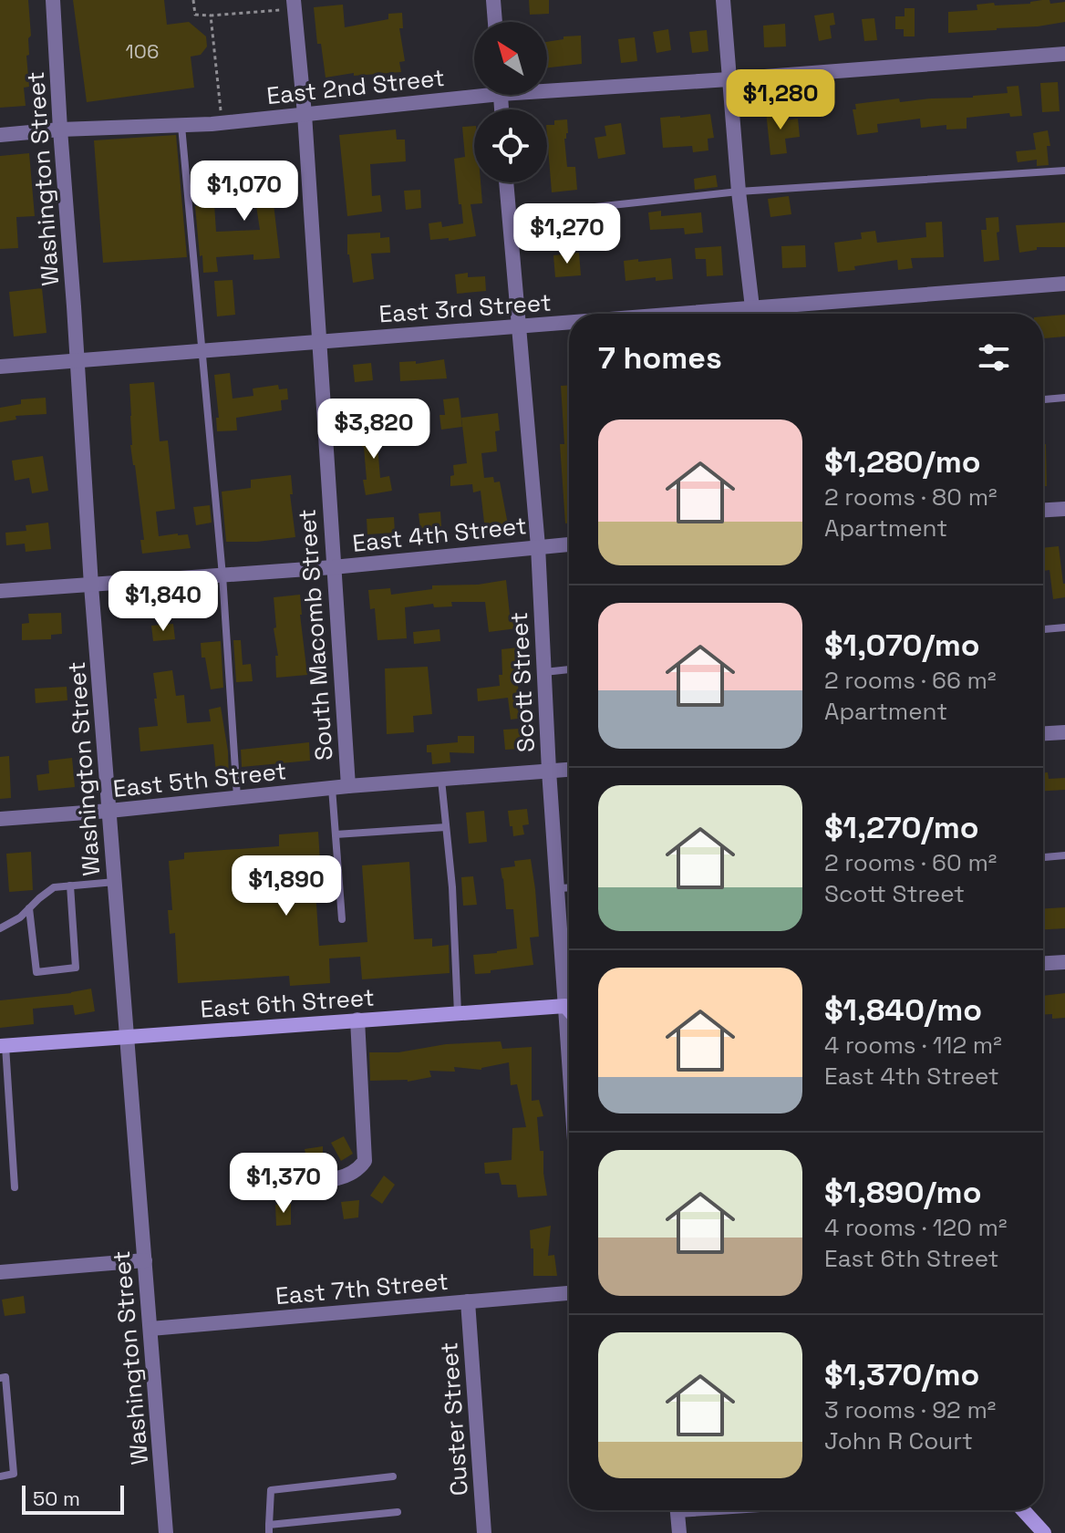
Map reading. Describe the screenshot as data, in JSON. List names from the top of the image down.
{
  "streets": {
    "street": [
      "East 2nd Street",
      "Washington Street",
      "East 3rd Street",
      "East 4th Street",
      "South Macomb Street",
      "Scott Street",
      "East 5th Street",
      "East 6th Street",
      "East 7th Street",
      "Custer Street"
    ]
  },
  "crossings": [
    ["East 2nd Street", "Washington Street"],
    ["East 2nd Street", "South Macomb Street"],
    ["Washington Street", "East 3rd Street"],
    ["Washington Street", "East 4th Street"],
    ["Washington Street", "East 5th Street"],
    ["Washington Street", "East 6th Street"],
    ["Washington Street", "East 7th Street"],
    ["East 3rd Street", "South Macomb Street"],
    ["East 3rd Street", "Scott Street"],
    ["East 4th Street", "South Macomb Street"],
    ["East 4th Street", "Scott Street"],
    ["South Macomb Street", "East 5th Street"],
    ["Scott Street", "East 5th Street"],
    ["East 7th Street", "Custer Street"]
  ],
  "house_numbers": ["106"],
  "scale_bar": "50 m",
  "north": "top left",
  "page": {
    "price": [
      "$1,280",
      "$1,070",
      "$1,270",
      "$3,820",
      "$1,840",
      "$1,890",
      "$1,370"
    ],
    "heading": "7 homes",
    "list": [
      {
        "name": "$1,280/mo",
        "note": "2 rooms · 80 m² · Apartment"
      },
      {
        "name": "$1,070/mo",
        "note": "2 rooms · 66 m² · Apartment"
      },
      {
        "name": "$1,270/mo",
        "note": "2 rooms · 60 m² · Scott Street"
      },
      {
        "name": "$1,840/mo",
        "note": "4 rooms · 112 m² · East 4th Street"
      },
      {
        "name": "$1,890/mo",
        "note": "4 rooms · 120 m² · East 6th Street"
      },
      {
        "name": "$1,370/mo",
        "note": "3 rooms · 92 m² · John R Court"
      }
    ],
    "scale": "50 m"
  }
}
